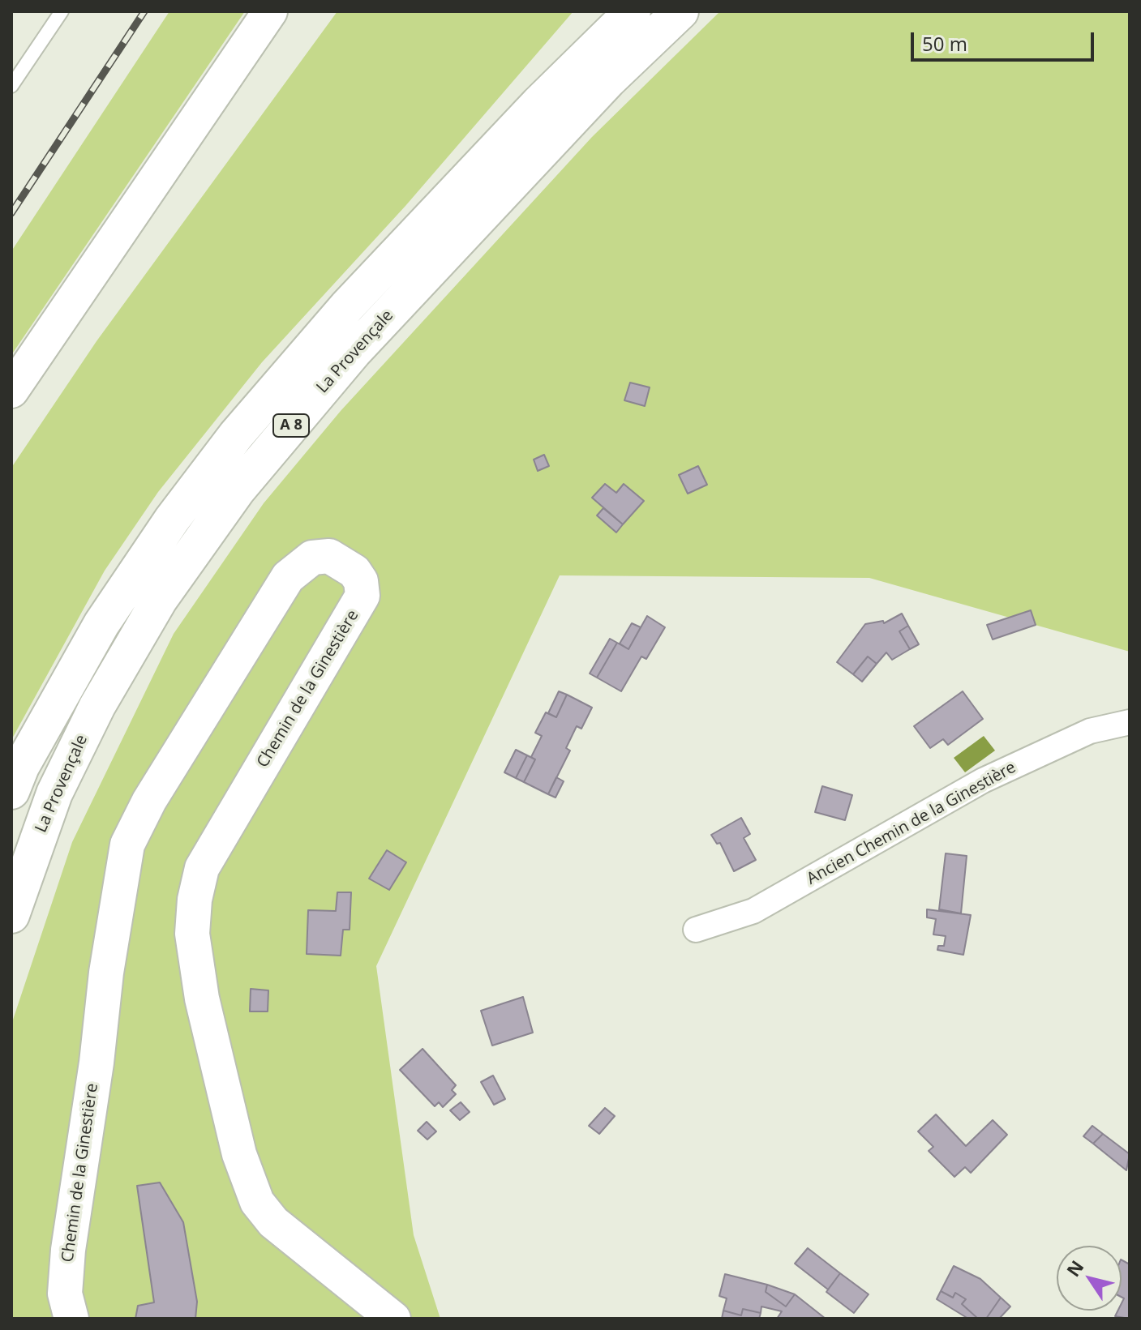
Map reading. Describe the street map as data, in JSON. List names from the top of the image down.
{
  "streets": {
    "highway": ["La Provençale", "A 8"],
    "main road": ["Chemin de la Ginestière"],
    "street": ["Ancien Chemin de la Ginestière"]
  },
  "scale_bar": "50 m",
  "north": "top left"
}
